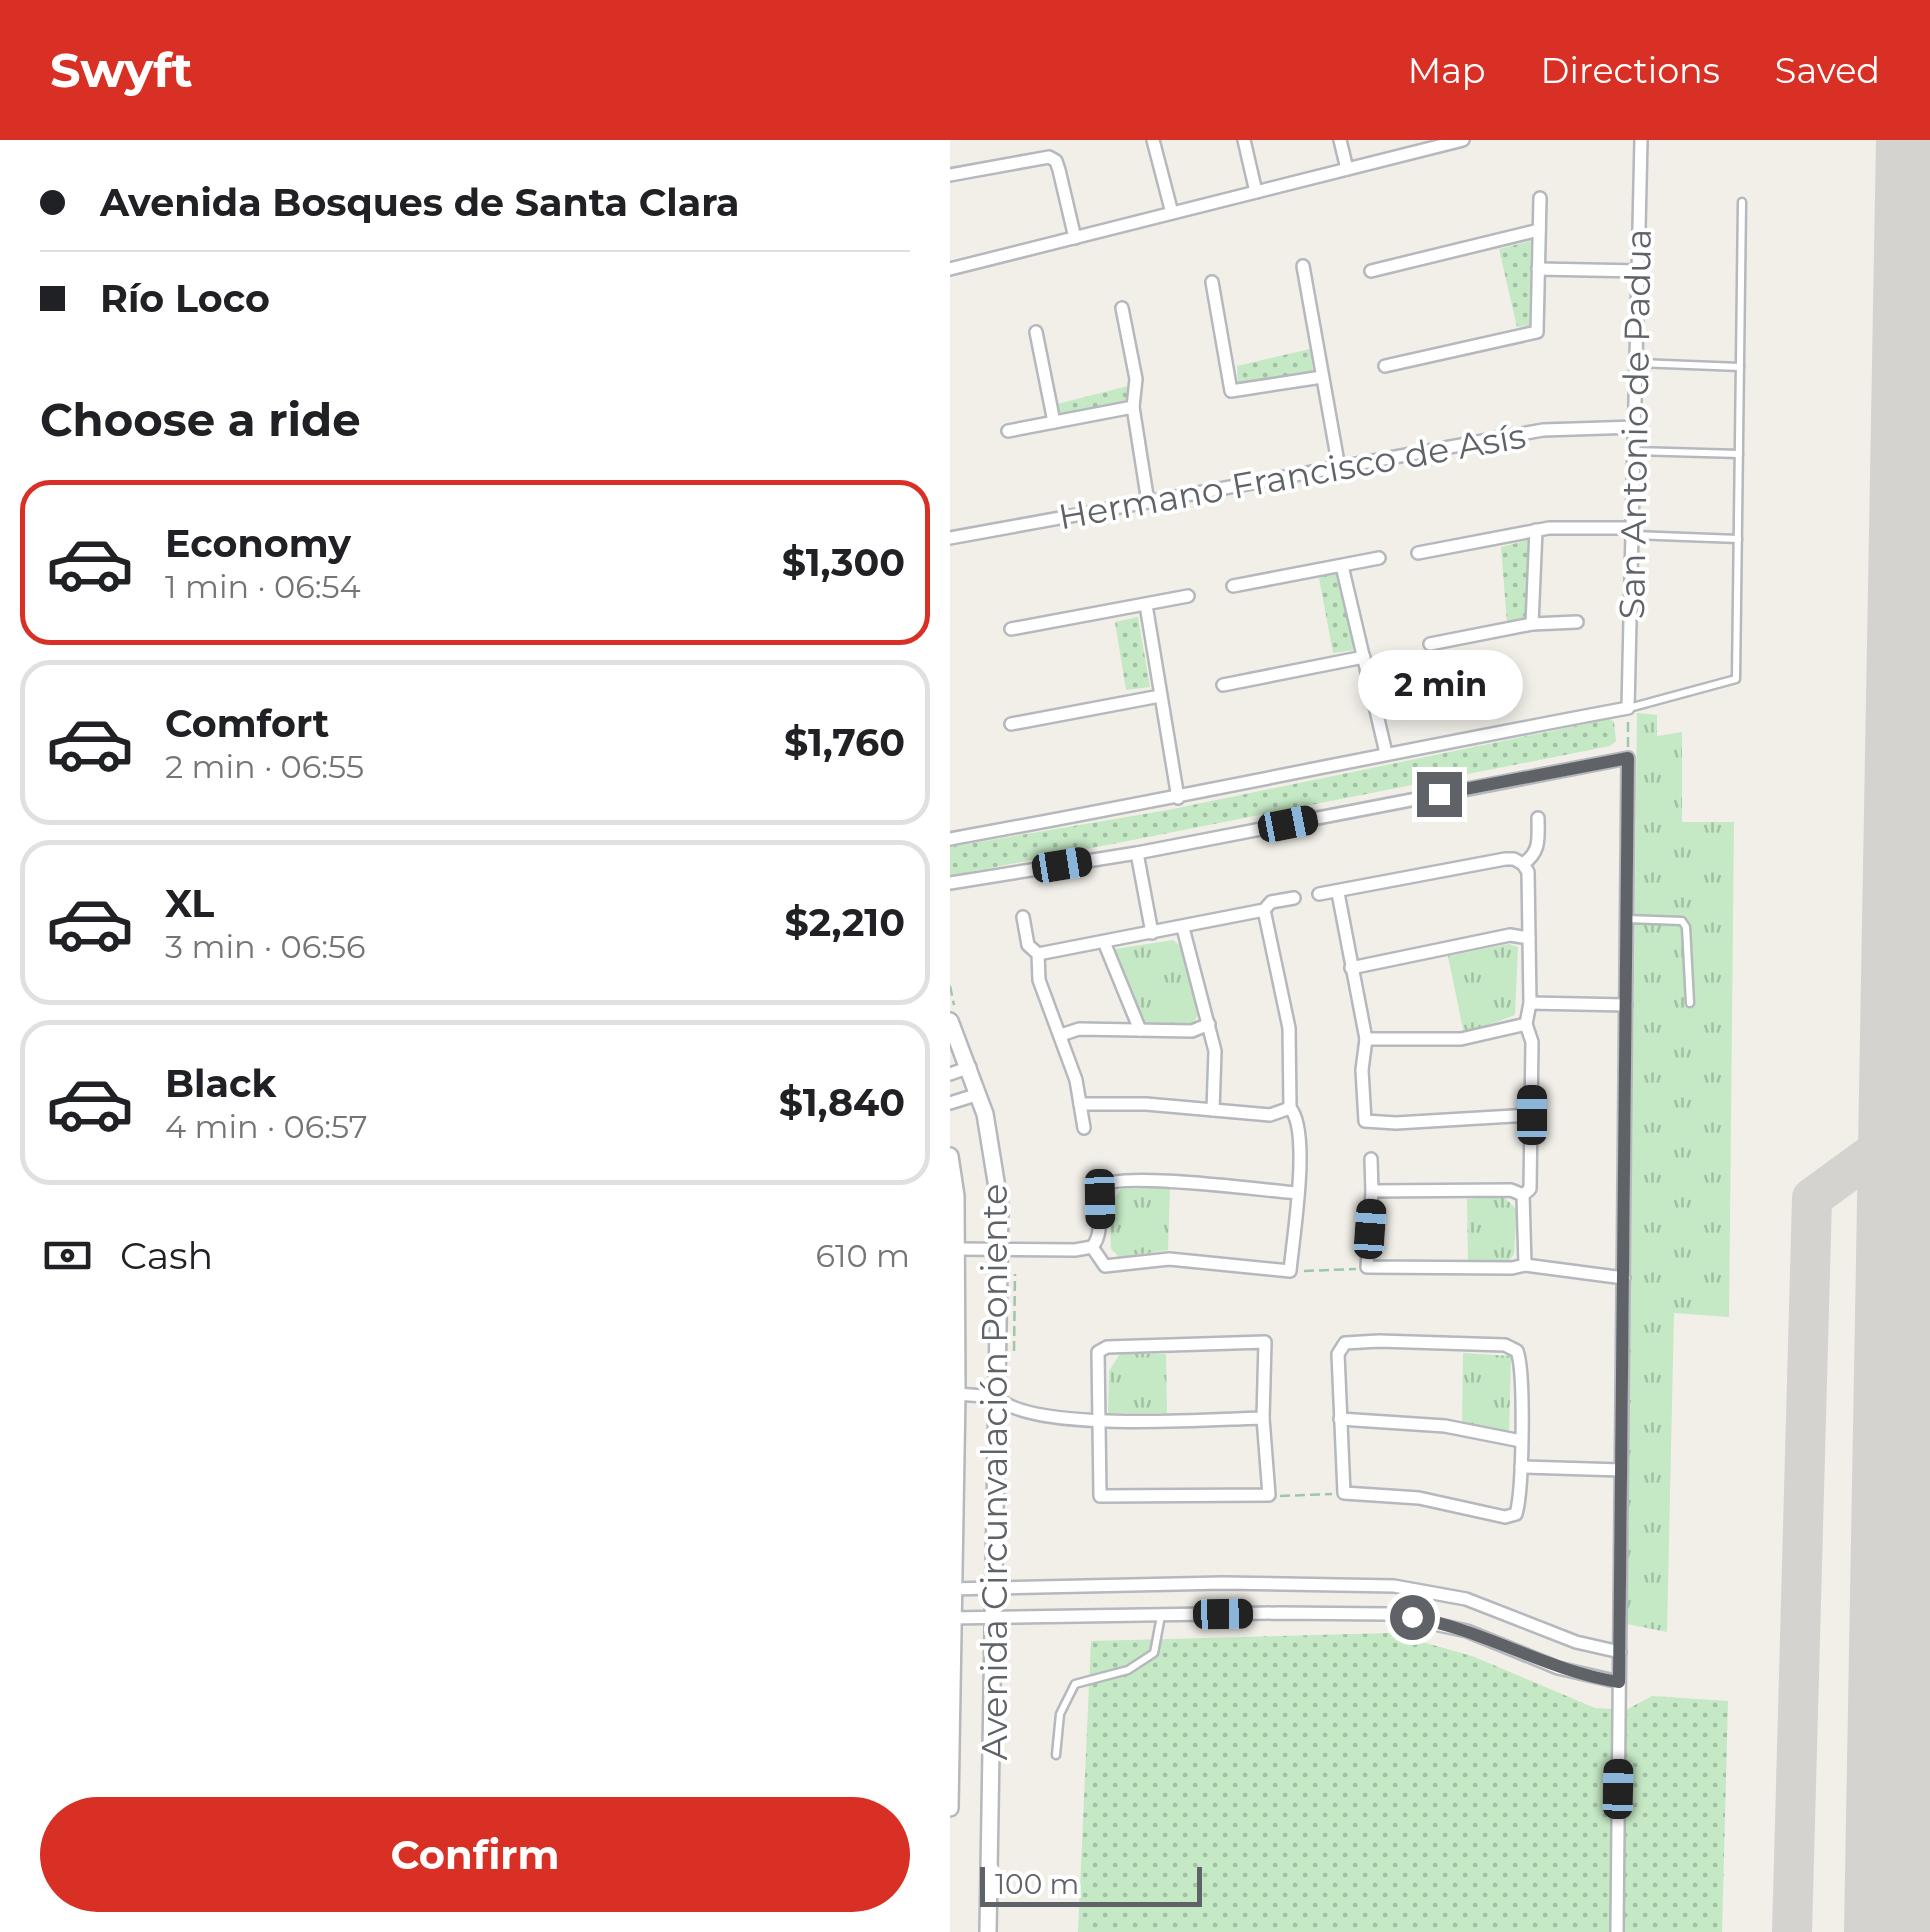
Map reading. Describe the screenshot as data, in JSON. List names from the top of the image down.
{
  "streets": {
    "street": ["San Antonio de Padua", "Hermano Francisco de Asís", "Avenida Circunvalación Poniente"]
  },
  "crossings": [
    ["San Antonio de Padua", "Hermano Francisco de Asís"]
  ],
  "scale_bar": "100 m",
  "page": {
    "header": "Swyft",
    "nav": ["Map", "Directions", "Saved"],
    "banner": ["Avenida Bosques de Santa Clara", "Río Loco"],
    "heading": "Choose a ride",
    "list": [
      {
        "name": "Economy",
        "note": "1 min · 06:54",
        "value": "$1,300"
      },
      {
        "name": "Comfort",
        "note": "2 min · 06:55",
        "value": "$1,760"
      },
      {
        "name": "XL",
        "note": "3 min · 06:56",
        "value": "$2,210"
      },
      {
        "name": "Black",
        "note": "4 min · 06:57",
        "value": "$1,840"
      }
    ],
    "bubble": "2 min",
    "pay": ["Cash", "610 m"],
    "buttons": "Confirm",
    "scale": "100 m"
  }
}
